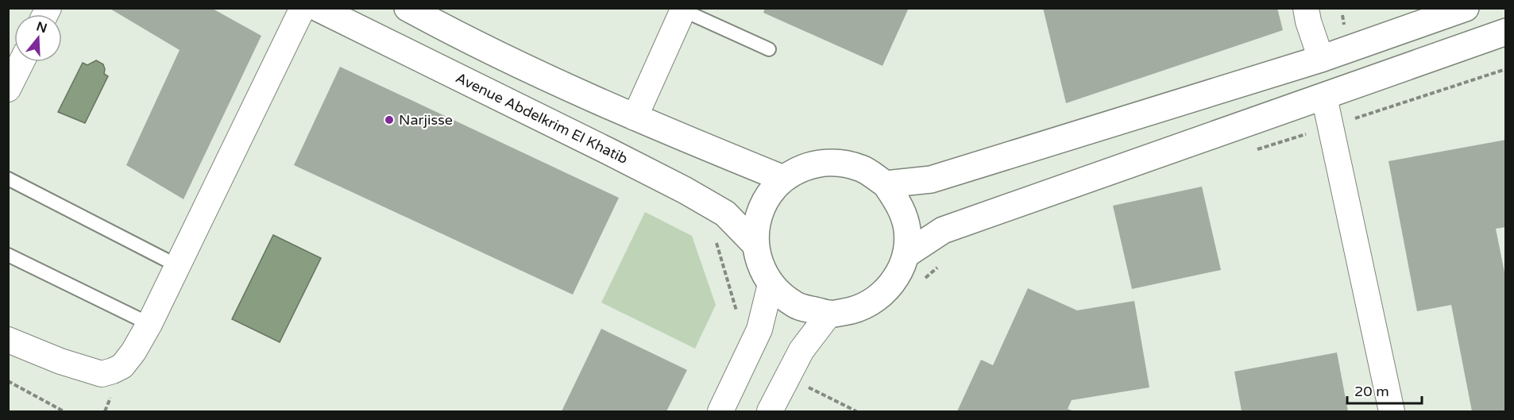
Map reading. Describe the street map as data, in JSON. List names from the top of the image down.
{
  "streets": {
    "street": ["Avenue Abdelkrim El Khatib"]
  },
  "places": ["Narjisse"],
  "scale_bar": "20 m",
  "north": "top"
}
